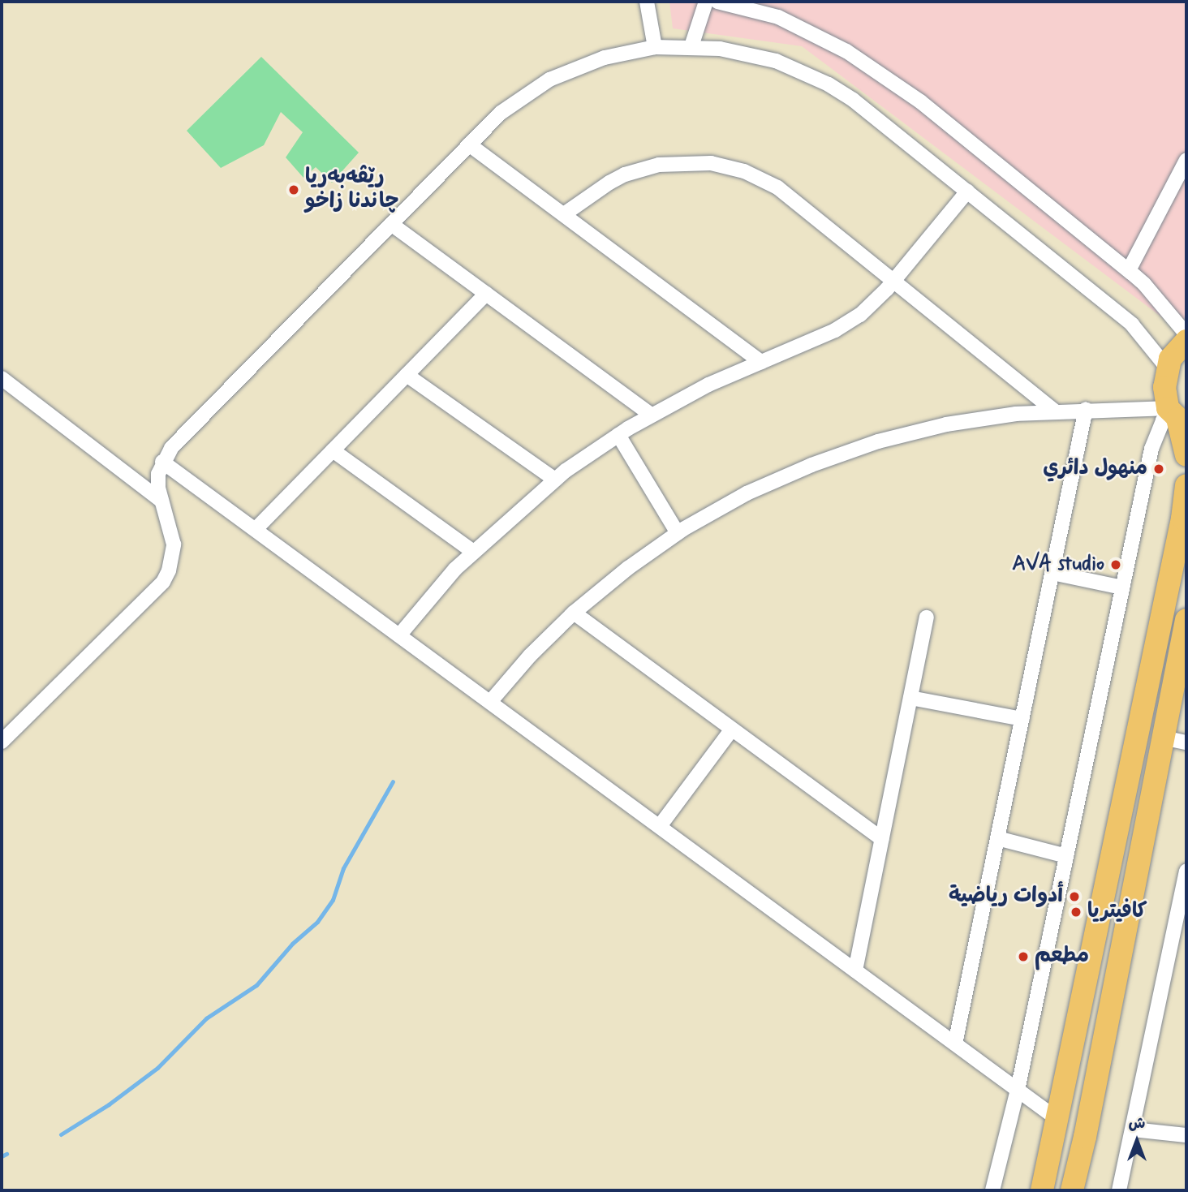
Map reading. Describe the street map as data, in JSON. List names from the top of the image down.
{
  "places": [
    "رێڤه‌به‌ريا چاندنا زاخو",
    "منهول دائري",
    "AVA studio",
    "أدوات رياضية",
    "كافيتريا",
    "مطعم"
  ],
  "north": "top"
}
